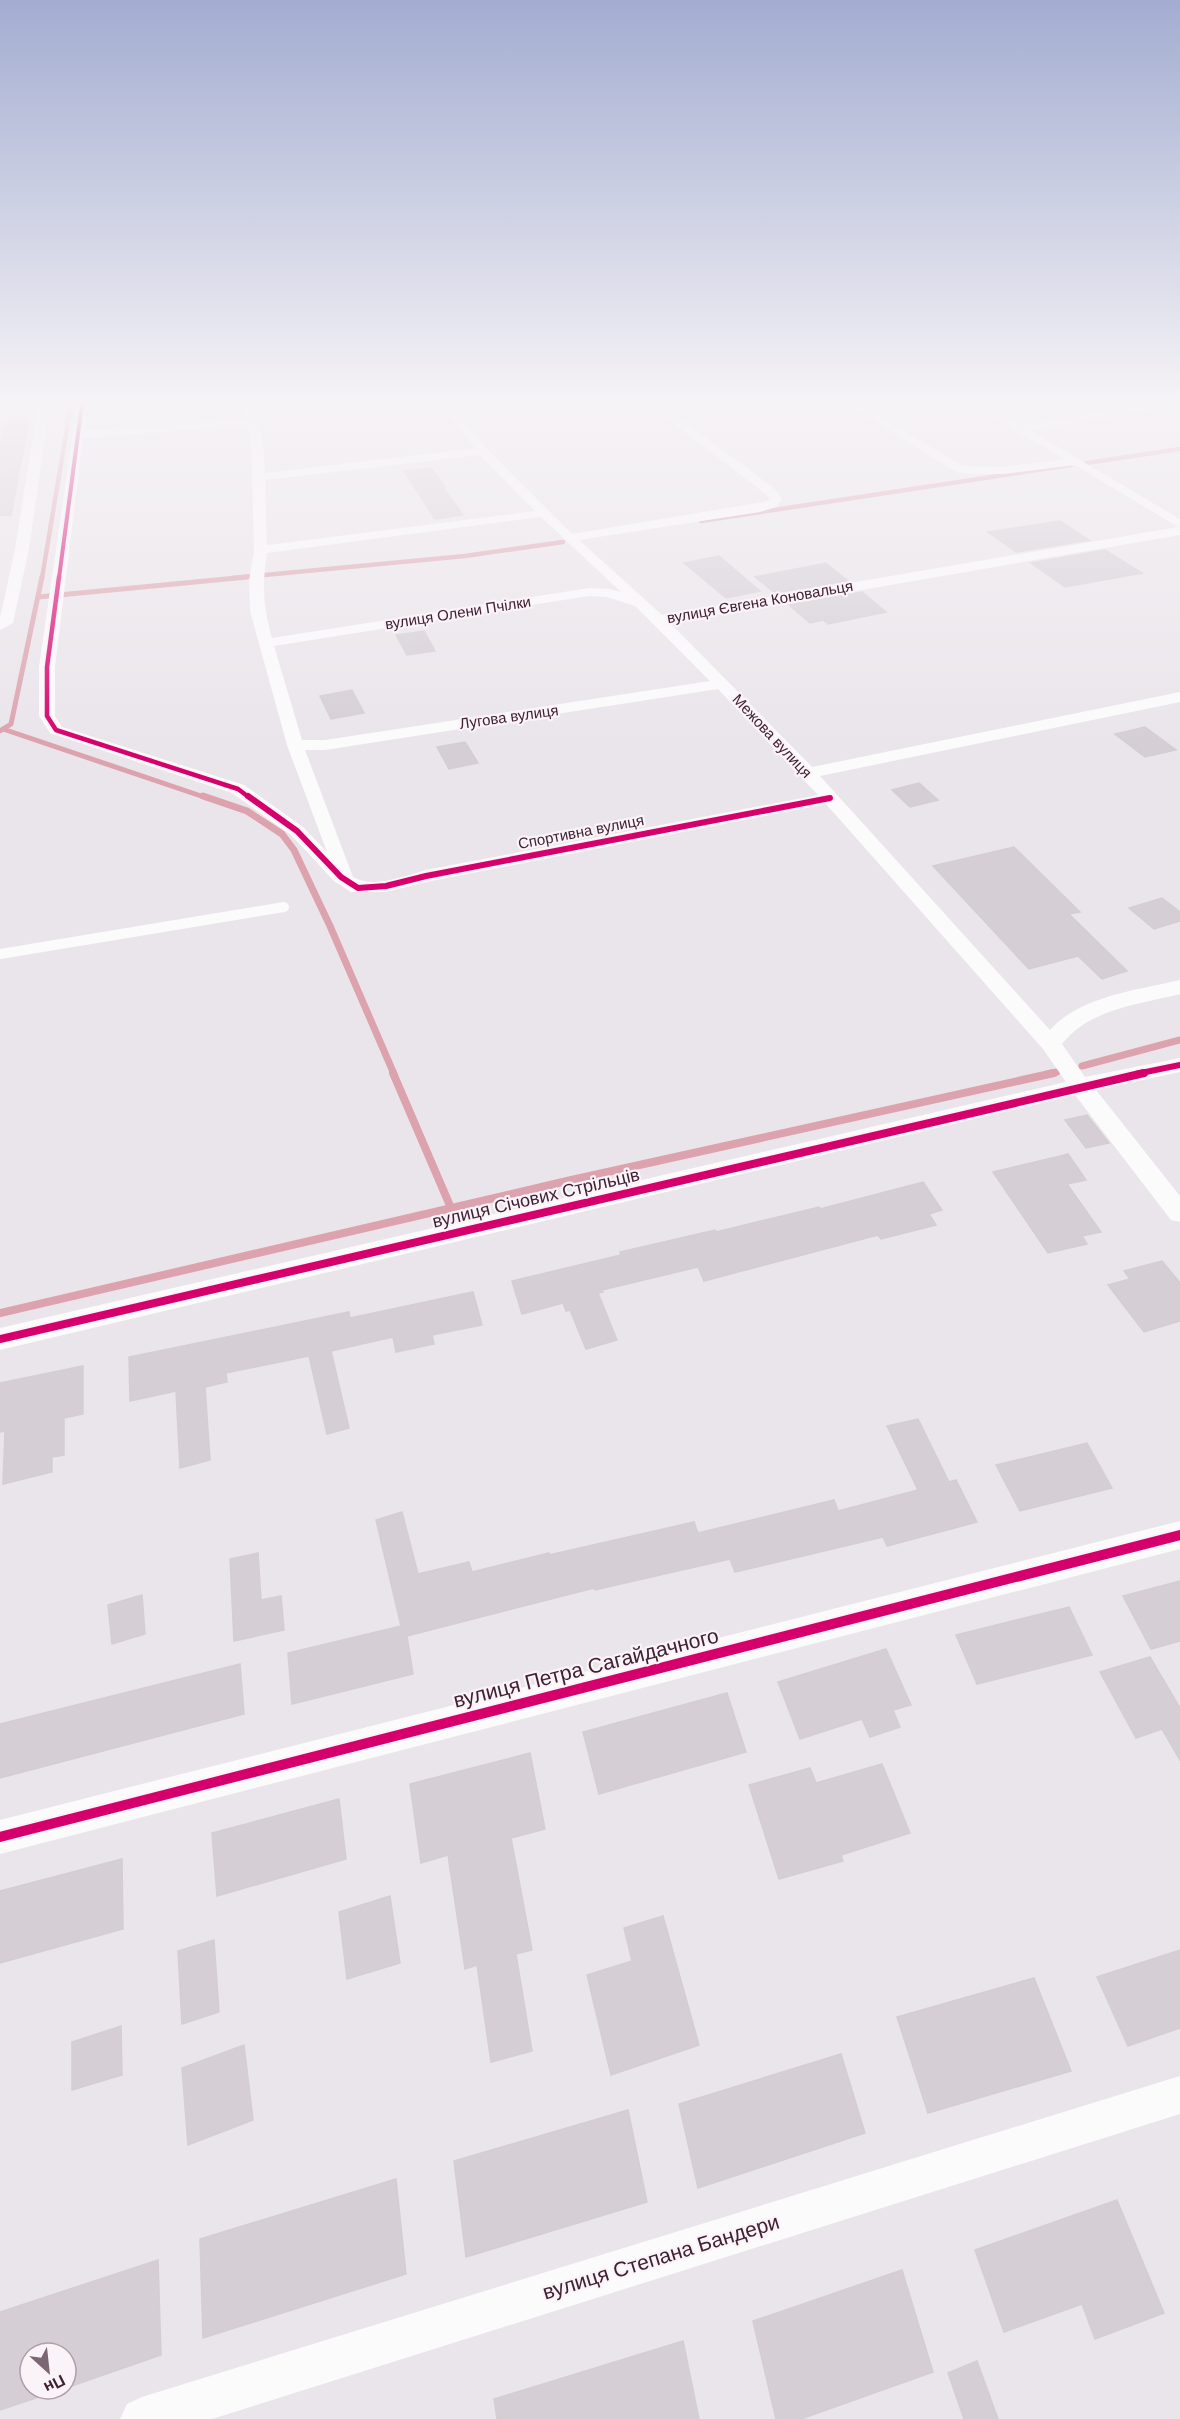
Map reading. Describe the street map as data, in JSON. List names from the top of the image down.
{
  "streets": {
    "street": [
      "вулиця Євгена Коновальця",
      "вулиця Олени Пчілки",
      "Лугова вулиця",
      "Межова вулиця",
      "Спортивна вулиця",
      "вулиця Січових Стрільців",
      "вулиця Петра Сагайдачного",
      "вулиця Степана Бандери"
    ]
  },
  "crossings": [
    ["вулиця Євгена Коновальця", "Межова вулиця"],
    ["вулиця Олени Пчілки", "Межова вулиця"],
    ["Лугова вулиця", "Межова вулиця"],
    ["Межова вулиця", "Спортивна вулиця"],
    ["Межова вулиця", "вулиця Січових Стрільців"]
  ],
  "north": "bottom right"
}
